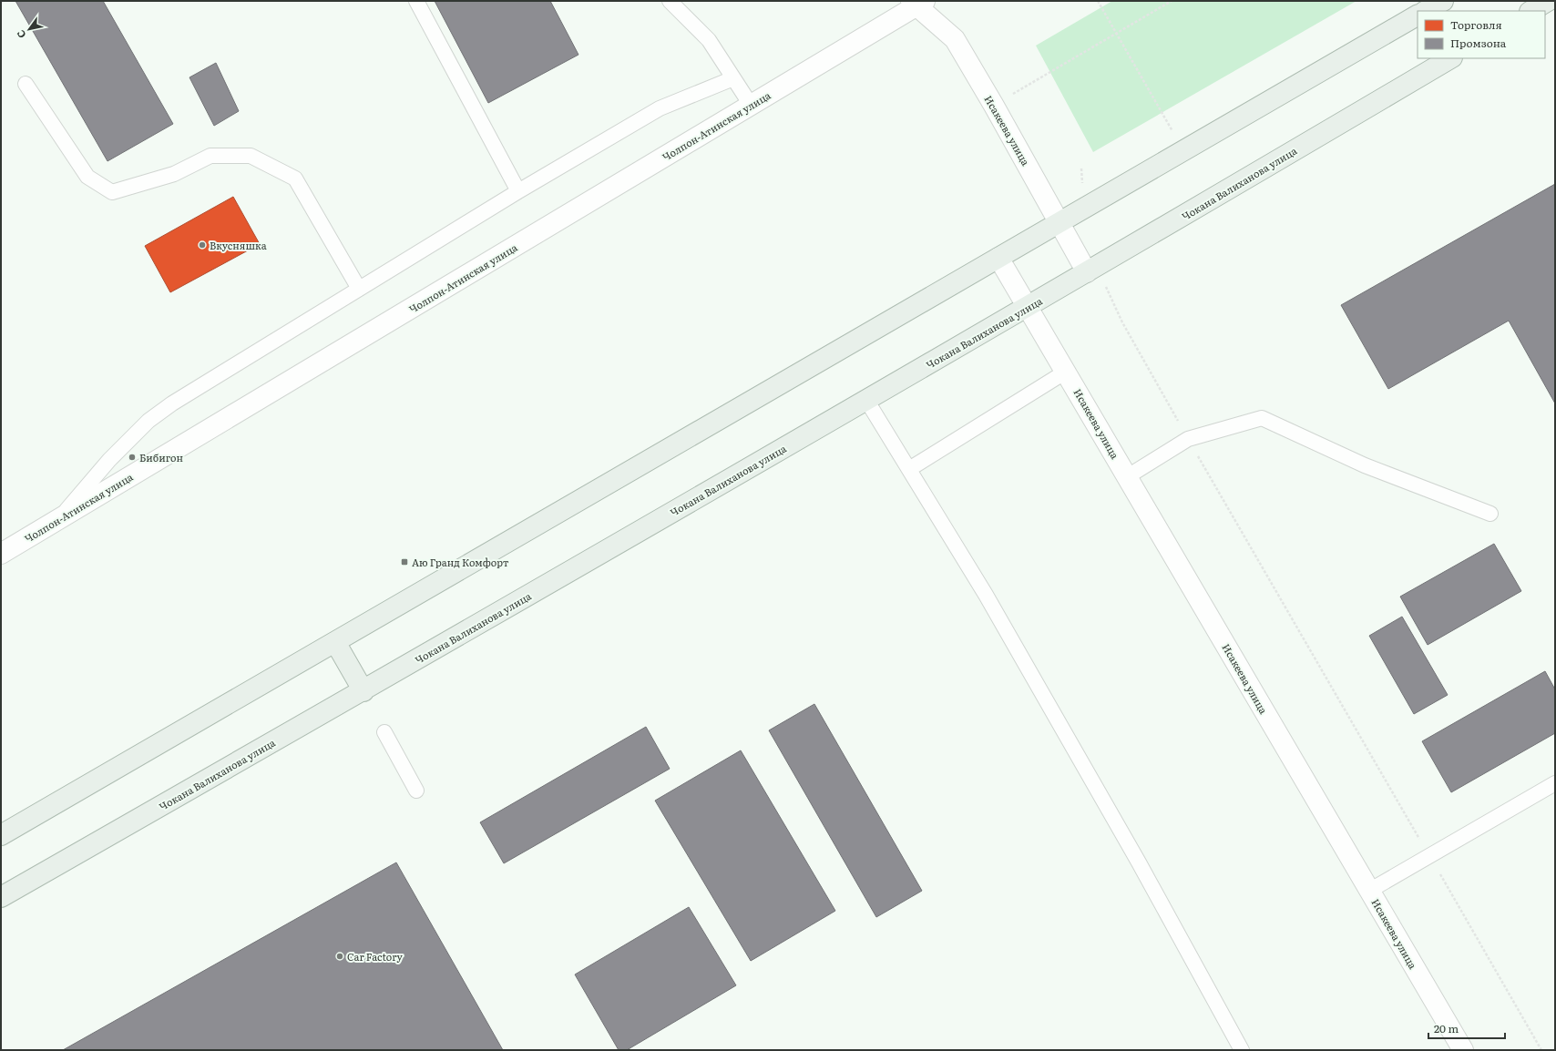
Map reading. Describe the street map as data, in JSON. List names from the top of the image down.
{
  "streets": {
    "main road": ["Чокана Валиханова улица"],
    "street": ["Чолпон-Атинская улица", "Исакеева улица"]
  },
  "crossings": [
    ["Чолпон-Атинская улица", "Исакеева улица"],
    ["Исакеева улица", "Чокана Валиханова улица"]
  ],
  "places": {
    "other": ["Вкусняшка", "Бибигон", "Car Factory"],
    "transit": ["Аю Гранд Комфорт"]
  },
  "legend": ["Торговля", "Промзона"],
  "scale_bar": "20 m",
  "north": "bottom left"
}
